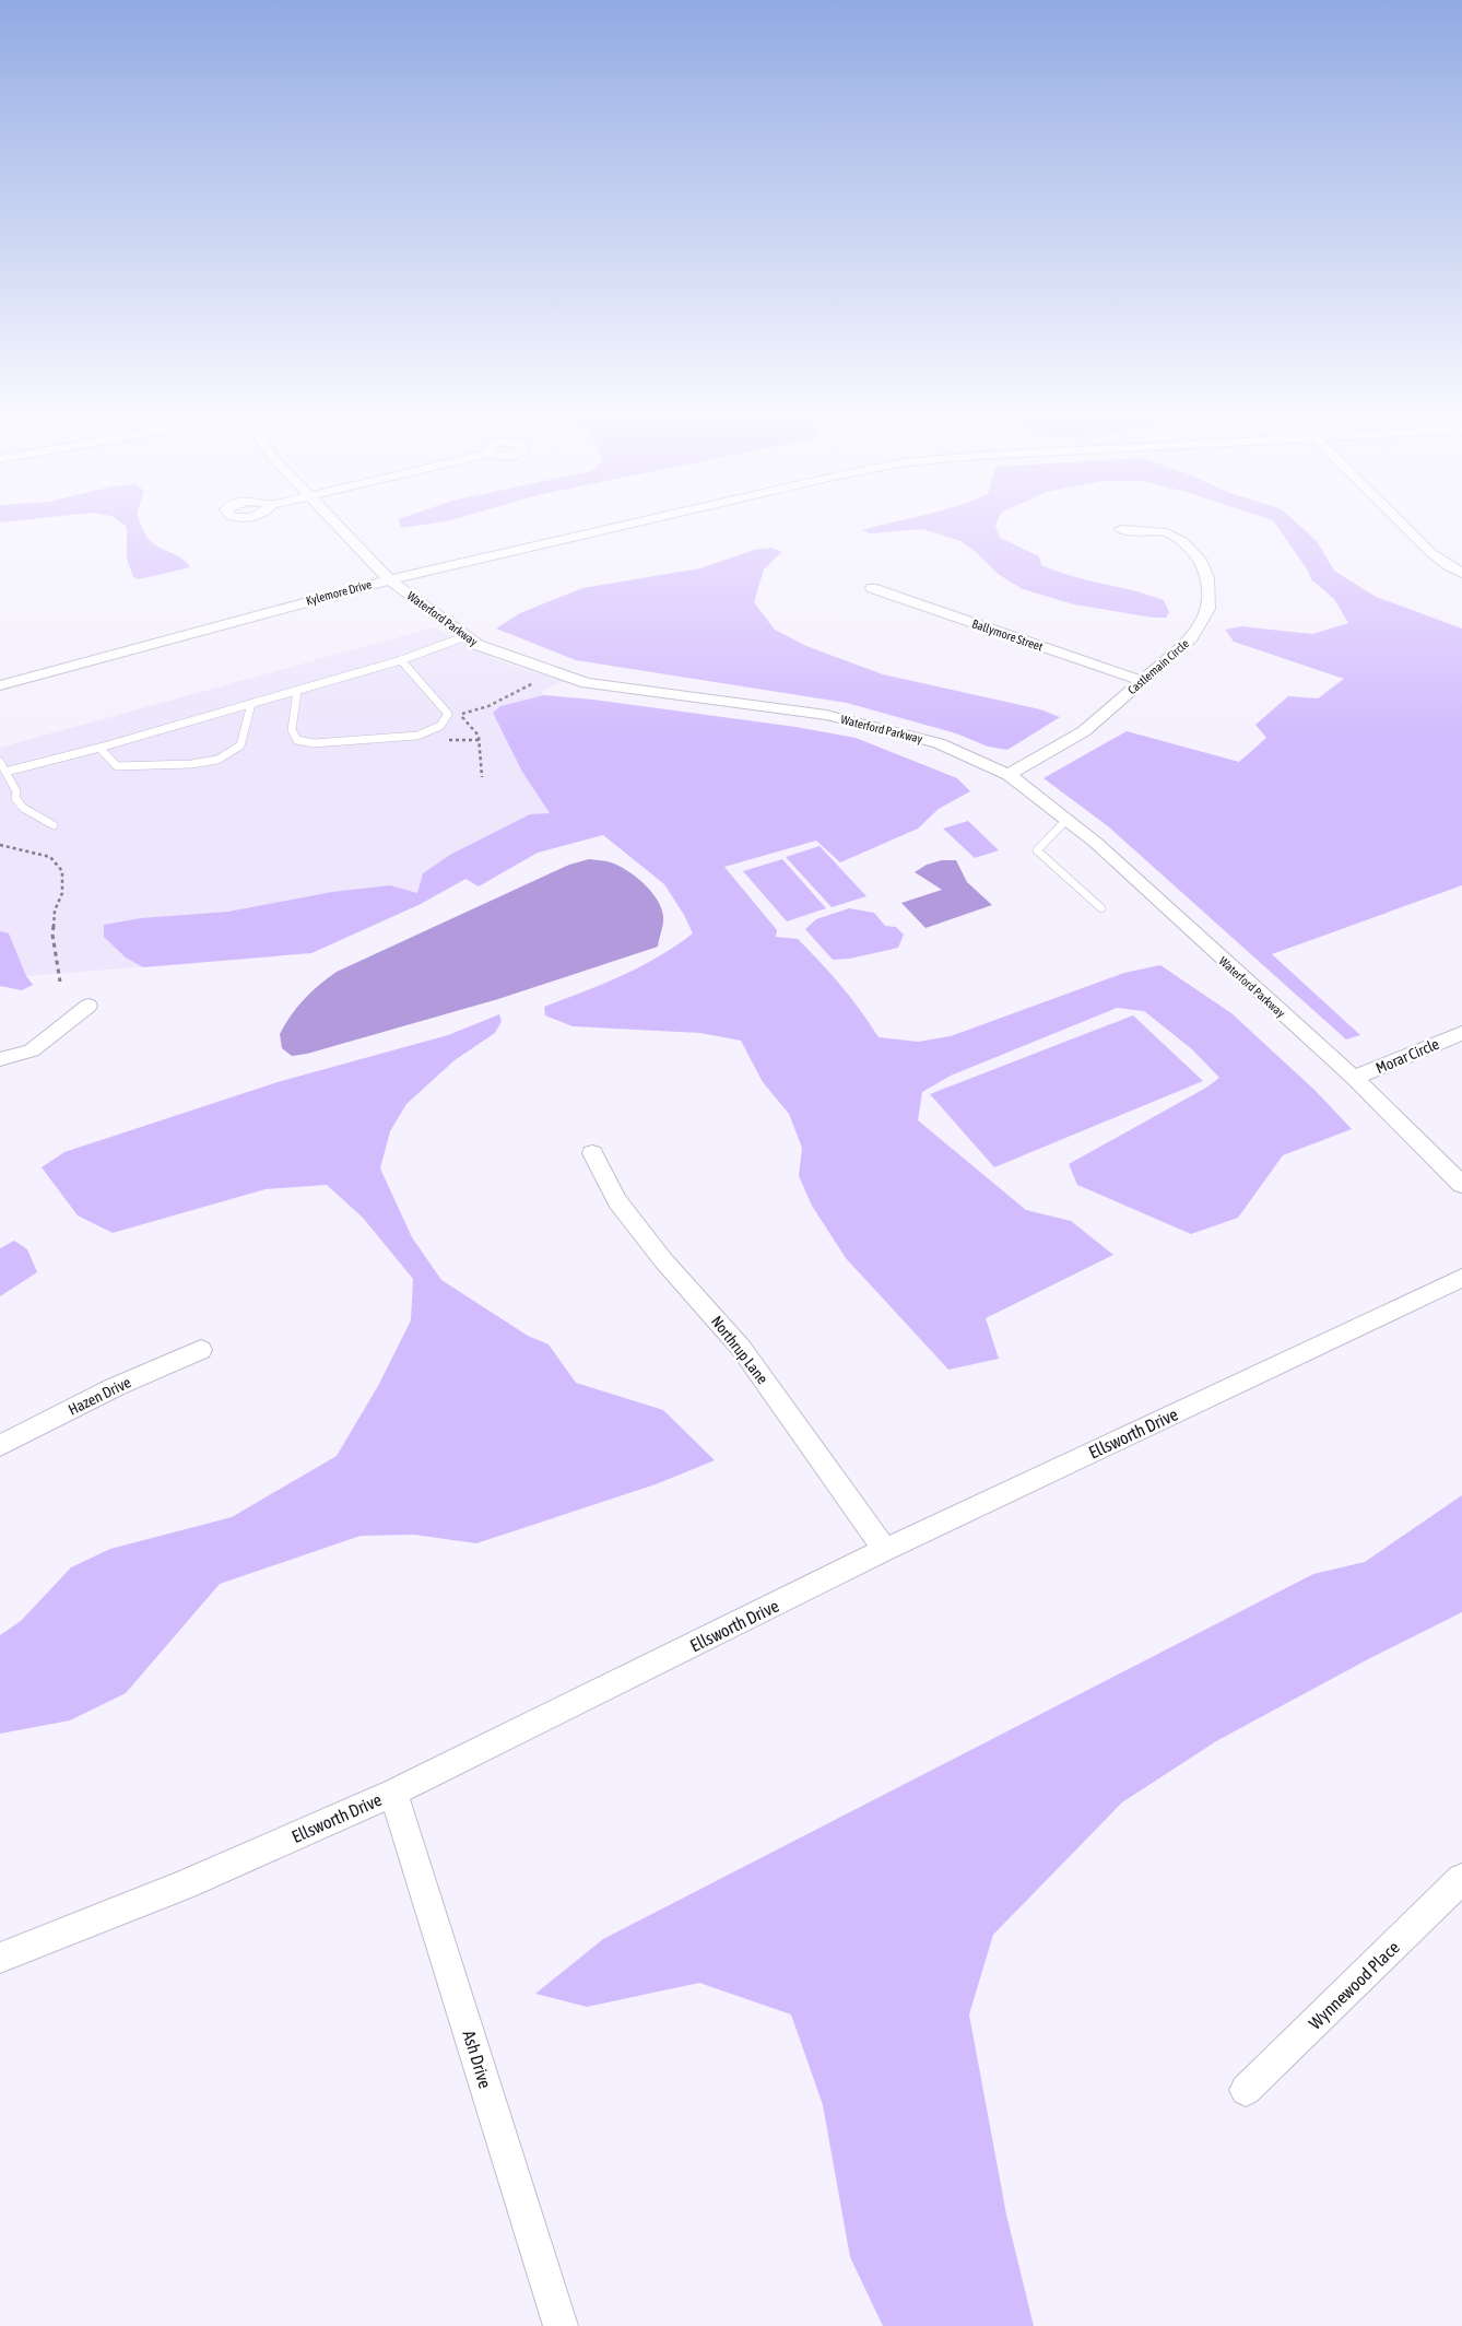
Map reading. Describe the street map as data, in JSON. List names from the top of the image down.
{
  "streets": {
    "street": [
      "Kylemore Drive",
      "Waterford Parkway",
      "Ballymore Street",
      "Castlemain Circle",
      "Morar Circle",
      "Northrup Lane",
      "Hazen Drive",
      "Ellsworth Drive",
      "Wynnewood Place",
      "Ash Drive"
    ]
  },
  "crossings": [
    ["Kylemore Drive", "Waterford Parkway"],
    ["Waterford Parkway", "Castlemain Circle"],
    ["Waterford Parkway", "Morar Circle"],
    ["Ballymore Street", "Castlemain Circle"],
    ["Northrup Lane", "Ellsworth Drive"],
    ["Ellsworth Drive", "Ash Drive"]
  ]
}
